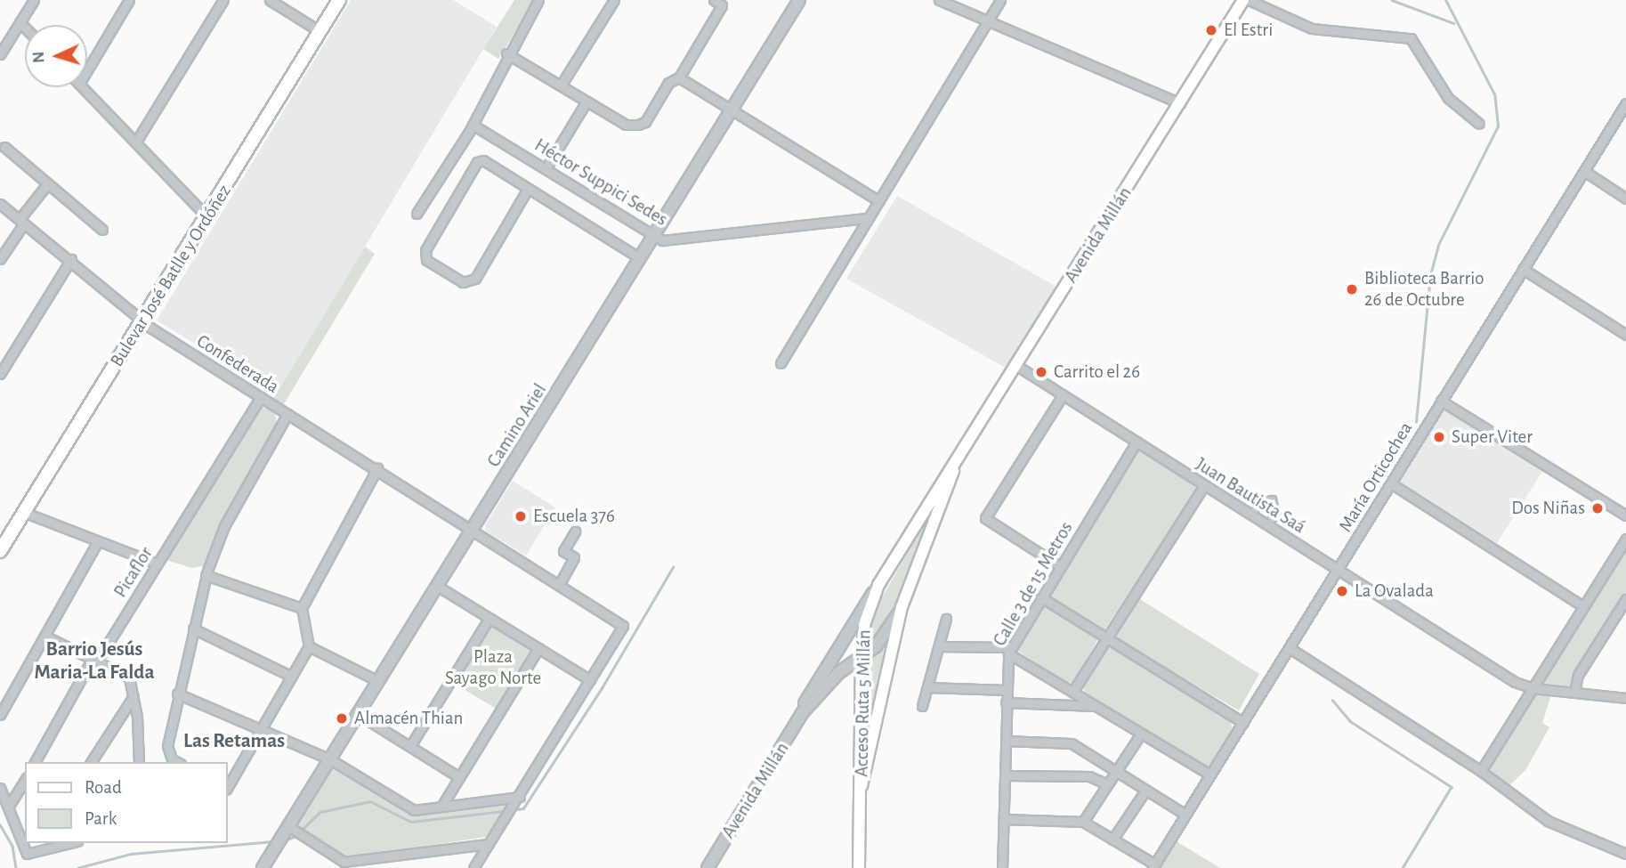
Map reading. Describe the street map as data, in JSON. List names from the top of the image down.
{
  "streets": {
    "main road": ["Avenida Millán", "Bulevar José Batlle y Ordóñez", "Acceso Ruta 5 Millán"],
    "street": [
      "Héctor Suppici Sedes",
      "Confederada",
      "Camino Ariel",
      "María Orticochea",
      "Juan Bautista Saá",
      "Picaflor",
      "Calle 3 de 15 Metros"
    ]
  },
  "crossings": [
    ["Héctor Suppici Sedes", "Camino Ariel"],
    ["Avenida Millán", "Juan Bautista Saá"],
    ["Avenida Millán", "Acceso Ruta 5 Millán"],
    ["Bulevar José Batlle y Ordóñez", "Confederada"],
    ["Confederada", "Camino Ariel"],
    ["Confederada", "Picaflor"],
    ["María Orticochea", "Juan Bautista Saá"],
    ["Juan Bautista Saá", "Calle 3 de 15 Metros"]
  ],
  "districts": ["Barrio Jesús Maria-La Falda", "Las Retamas"],
  "parks": ["Plaza Sayago Norte"],
  "places": [
    "El Estri",
    "Biblioteca Barrio 26 de Octubre",
    "Carrito el 26",
    "Super Viter",
    "Dos Niñas",
    "Escuela 376",
    "La Ovalada",
    "Almacén Thian"
  ],
  "legend": ["Road", "Park"],
  "north": "left"
}
